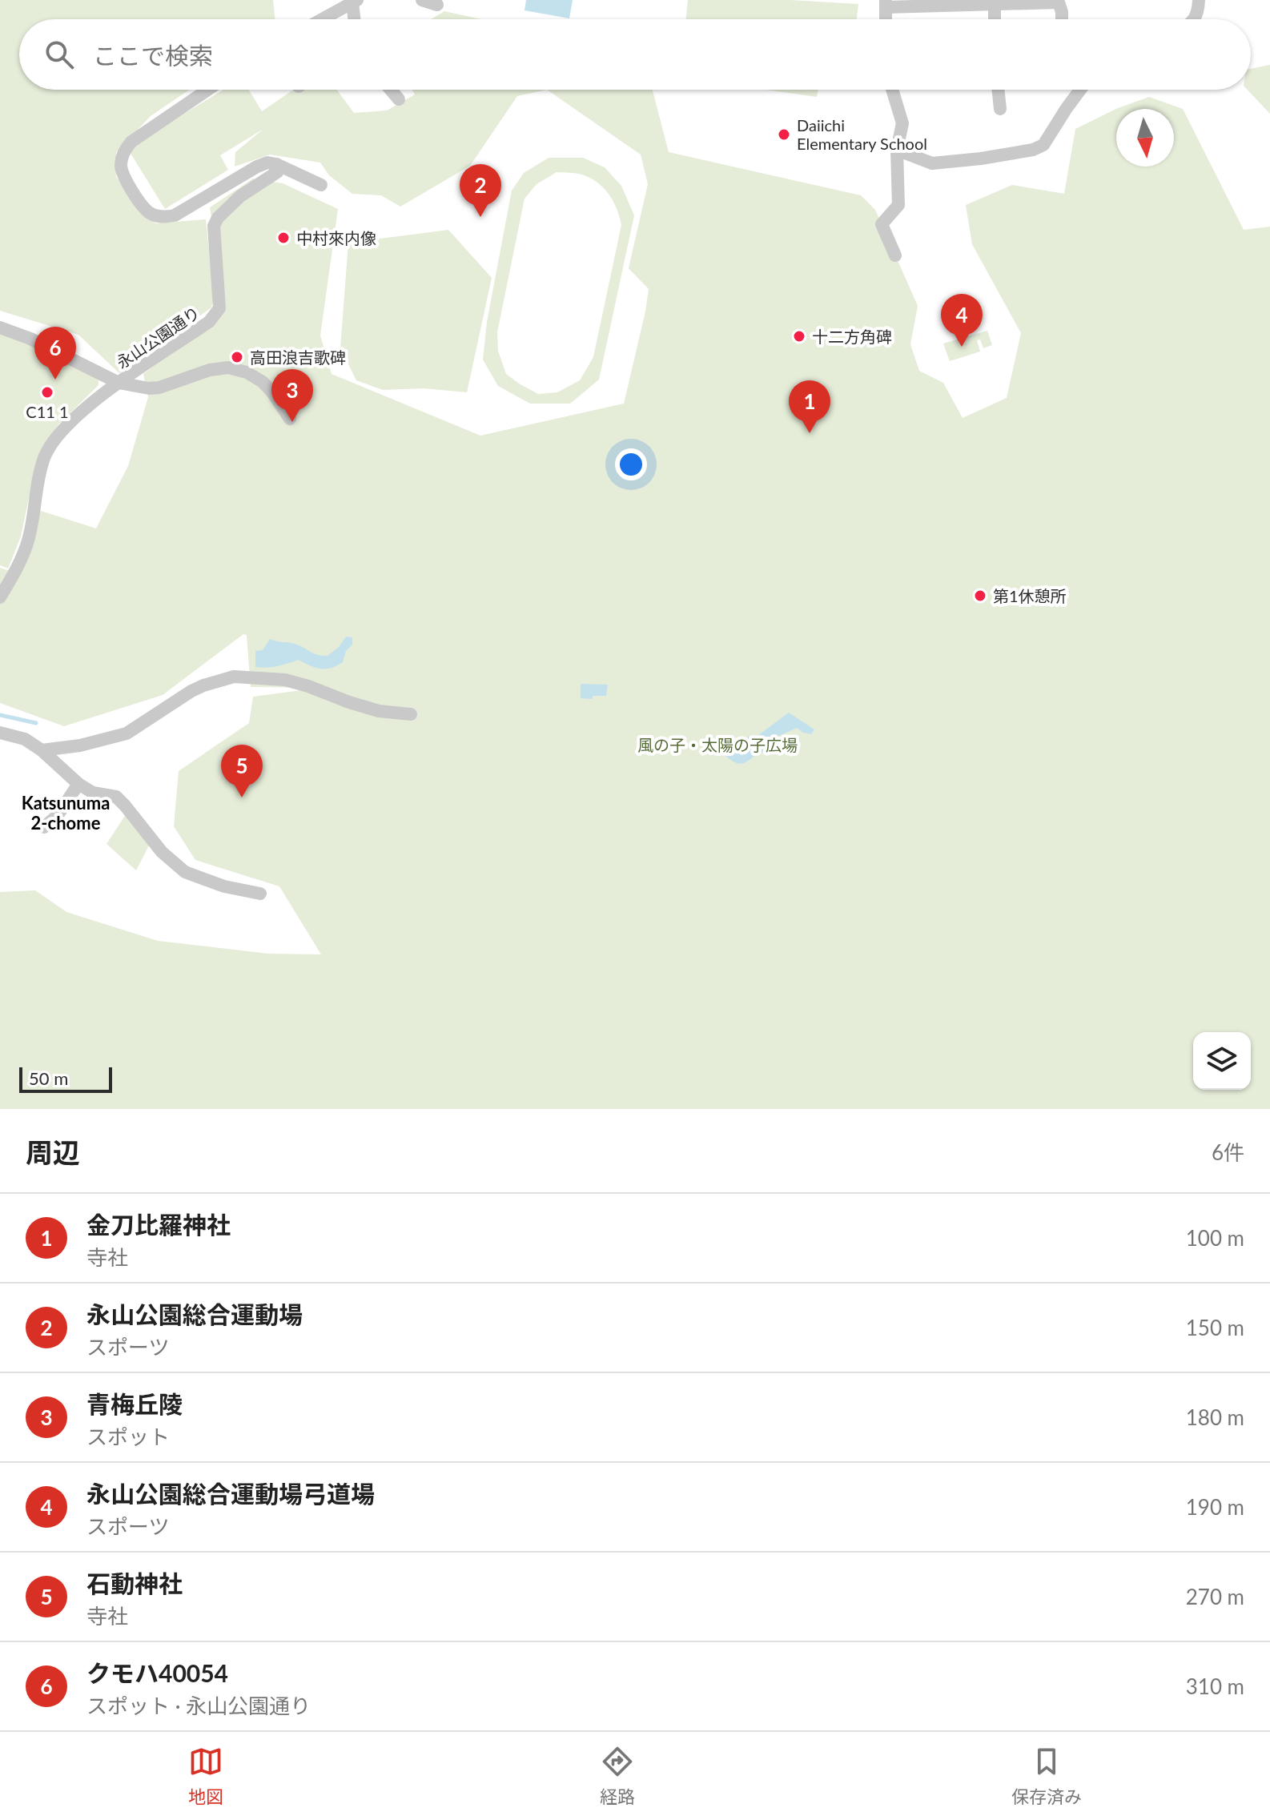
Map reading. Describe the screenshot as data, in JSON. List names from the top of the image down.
{
  "streets": {
    "street": ["永山公園通り"]
  },
  "districts": ["Katsunuma 2-chome"],
  "parks": ["風の子・太陽の子広場"],
  "places": [
    "Daiichi Elementary School",
    "中村來内像",
    "十二方角碑",
    "高田浪吉歌碑",
    "C11 1",
    "第1休憩所"
  ],
  "scale_bar": "50 m",
  "north": "bottom",
  "page": {
    "search": "ここで検索",
    "pins": [
      "2",
      "4",
      "6",
      "3",
      "1",
      "5"
    ],
    "scale": "50 m",
    "heading": ["周辺", "6件"],
    "list": [
      {
        "mark": "1",
        "name": "金刀比羅神社",
        "note": "寺社",
        "value": "100 m"
      },
      {
        "mark": "2",
        "name": "永山公園総合運動場",
        "note": "スポーツ",
        "value": "150 m"
      },
      {
        "mark": "3",
        "name": "青梅丘陵",
        "note": "スポット",
        "value": "180 m"
      },
      {
        "mark": "4",
        "name": "永山公園総合運動場弓道場",
        "note": "スポーツ",
        "value": "190 m"
      },
      {
        "mark": "5",
        "name": "石動神社",
        "note": "寺社",
        "value": "270 m"
      },
      {
        "mark": "6",
        "name": "クモハ40054",
        "note": "スポット · 永山公園通り",
        "value": "310 m"
      }
    ],
    "nav": ["地図", "経路", "保存済み"]
  }
}
